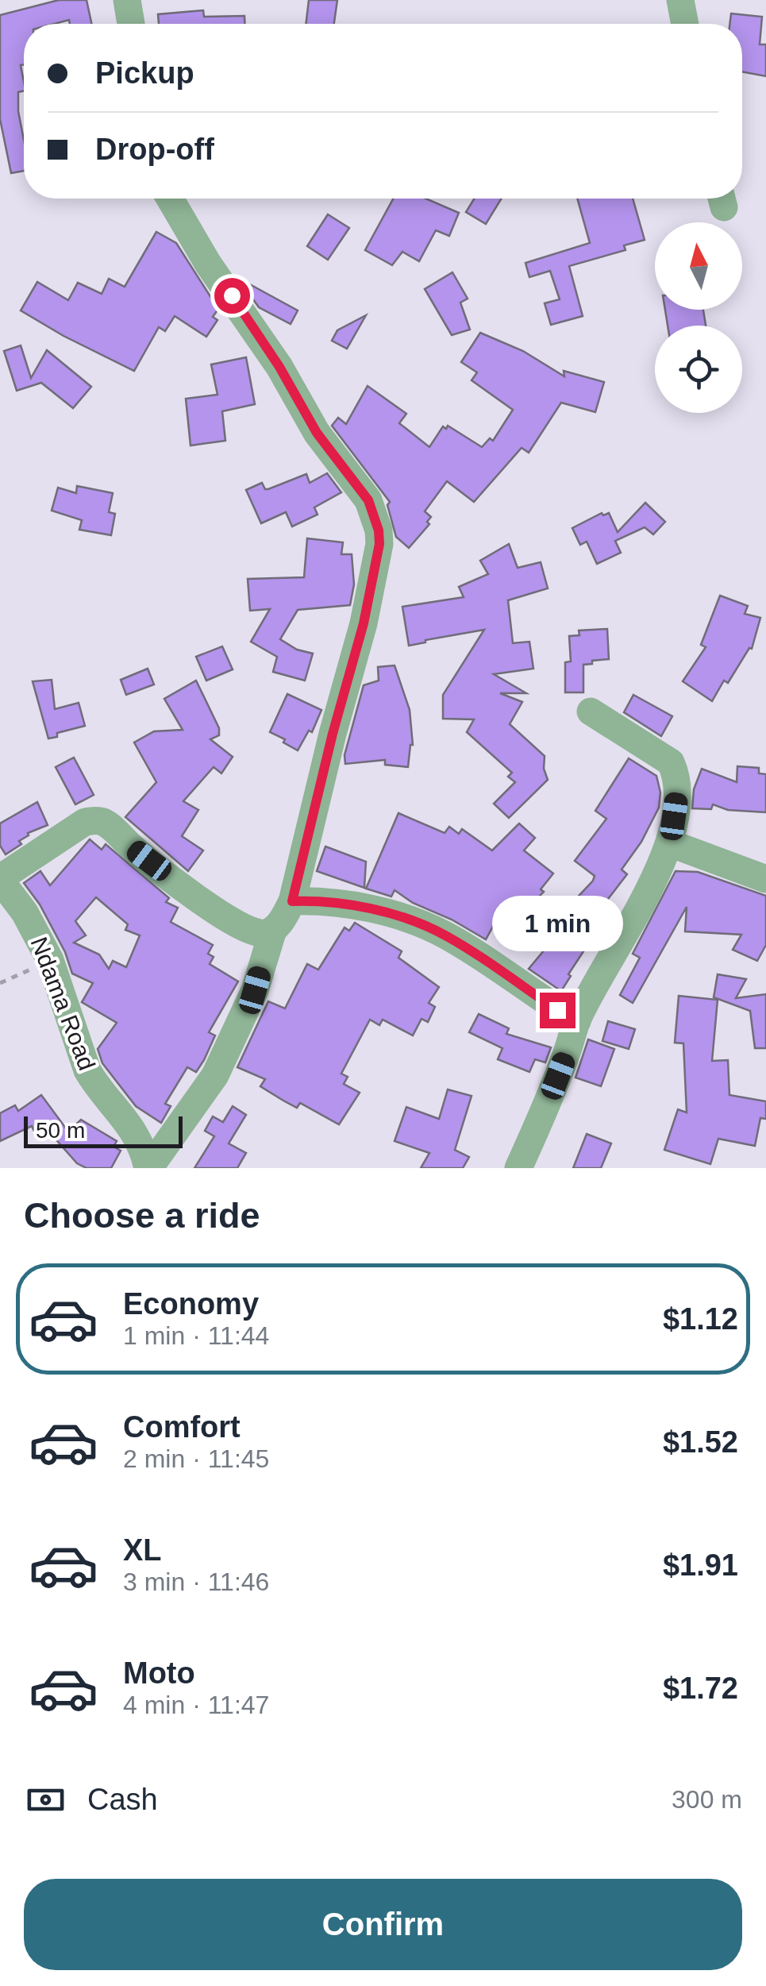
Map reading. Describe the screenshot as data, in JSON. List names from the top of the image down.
{
  "streets": {
    "street": ["Ndama Road"]
  },
  "scale_bar": "50 m",
  "north": "top",
  "page": {
    "banner": ["Pickup", "Drop-off"],
    "bubble": "1 min",
    "scale": "50 m",
    "heading": "Choose a ride",
    "list": [
      {
        "name": "Economy",
        "note": "1 min · 11:44",
        "value": "$1.12"
      },
      {
        "name": "Comfort",
        "note": "2 min · 11:45",
        "value": "$1.52"
      },
      {
        "name": "XL",
        "note": "3 min · 11:46",
        "value": "$1.91"
      },
      {
        "name": "Moto",
        "note": "4 min · 11:47",
        "value": "$1.72"
      }
    ],
    "pay": ["Cash", "300 m"],
    "buttons": "Confirm"
  }
}
